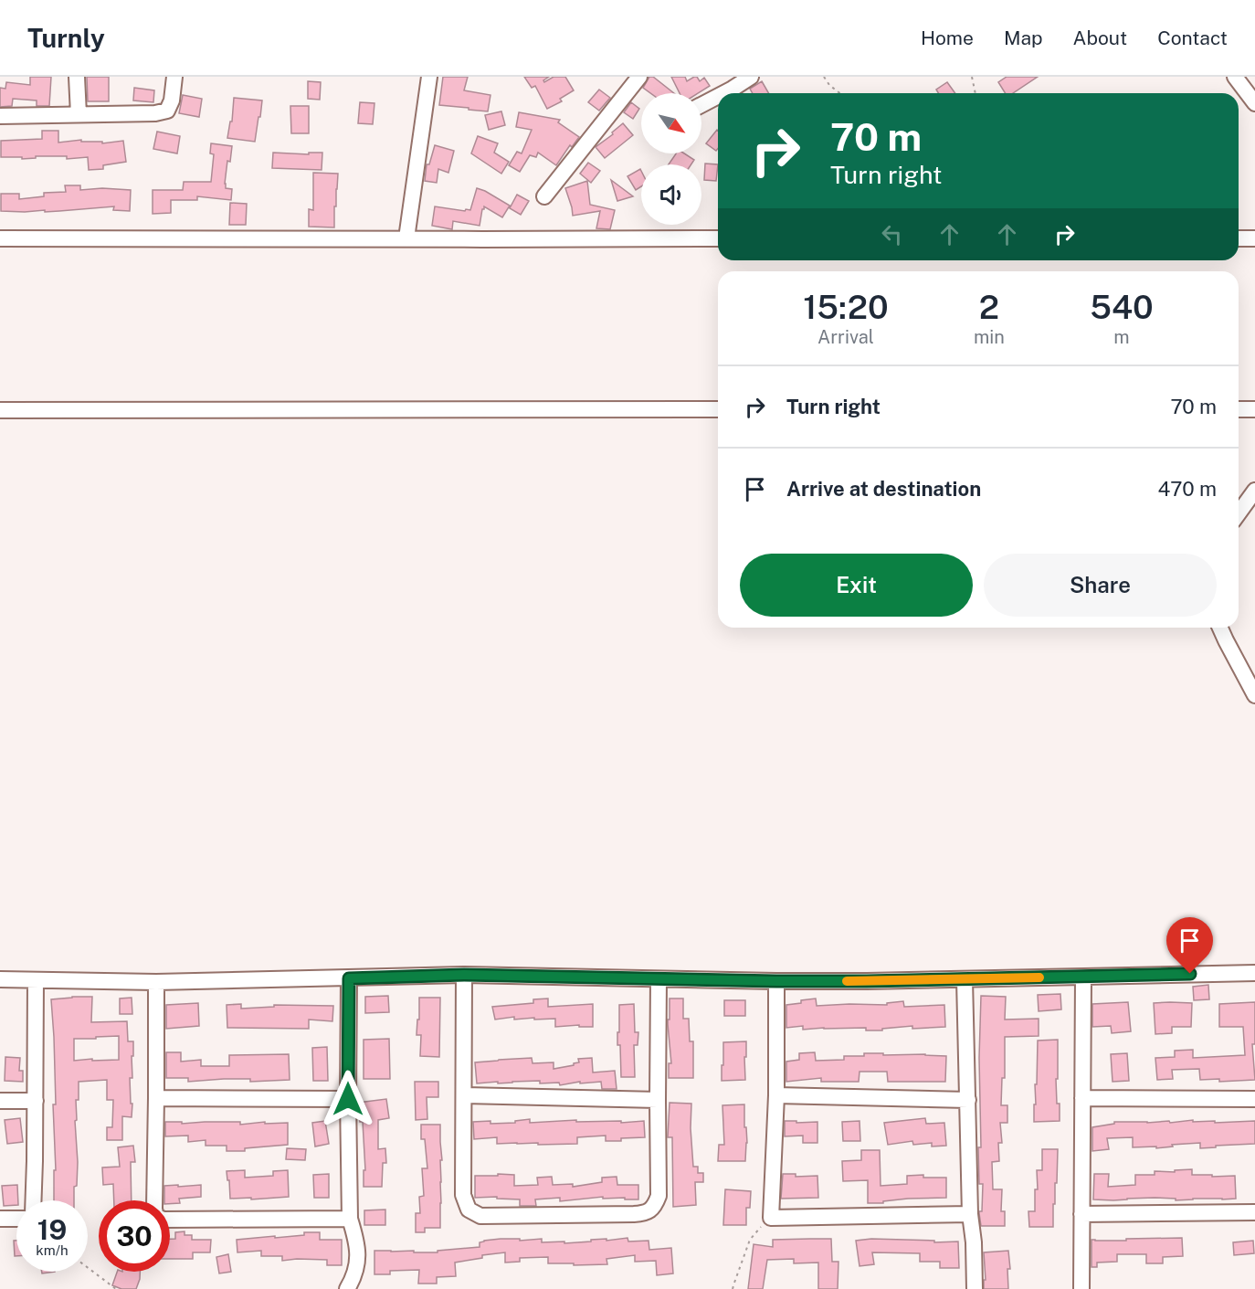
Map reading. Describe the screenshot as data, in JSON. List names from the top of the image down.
{
  "north": "bottom right",
  "page": {
    "header": "Turnly",
    "nav": [
      "Home",
      "Map",
      "About",
      "Contact"
    ],
    "turn": ["70 m", "Turn right"],
    "eta": [
      "15:20",
      "Arrival",
      "2",
      "min",
      "540",
      "m"
    ],
    "list": [
      {
        "name": "Turn right",
        "value": "70 m"
      },
      {
        "name": "Arrive at destination",
        "value": "470 m"
      }
    ],
    "buttons": ["Exit", "Share"],
    "speed": "19 km/h",
    "limit": "30"
  }
}
